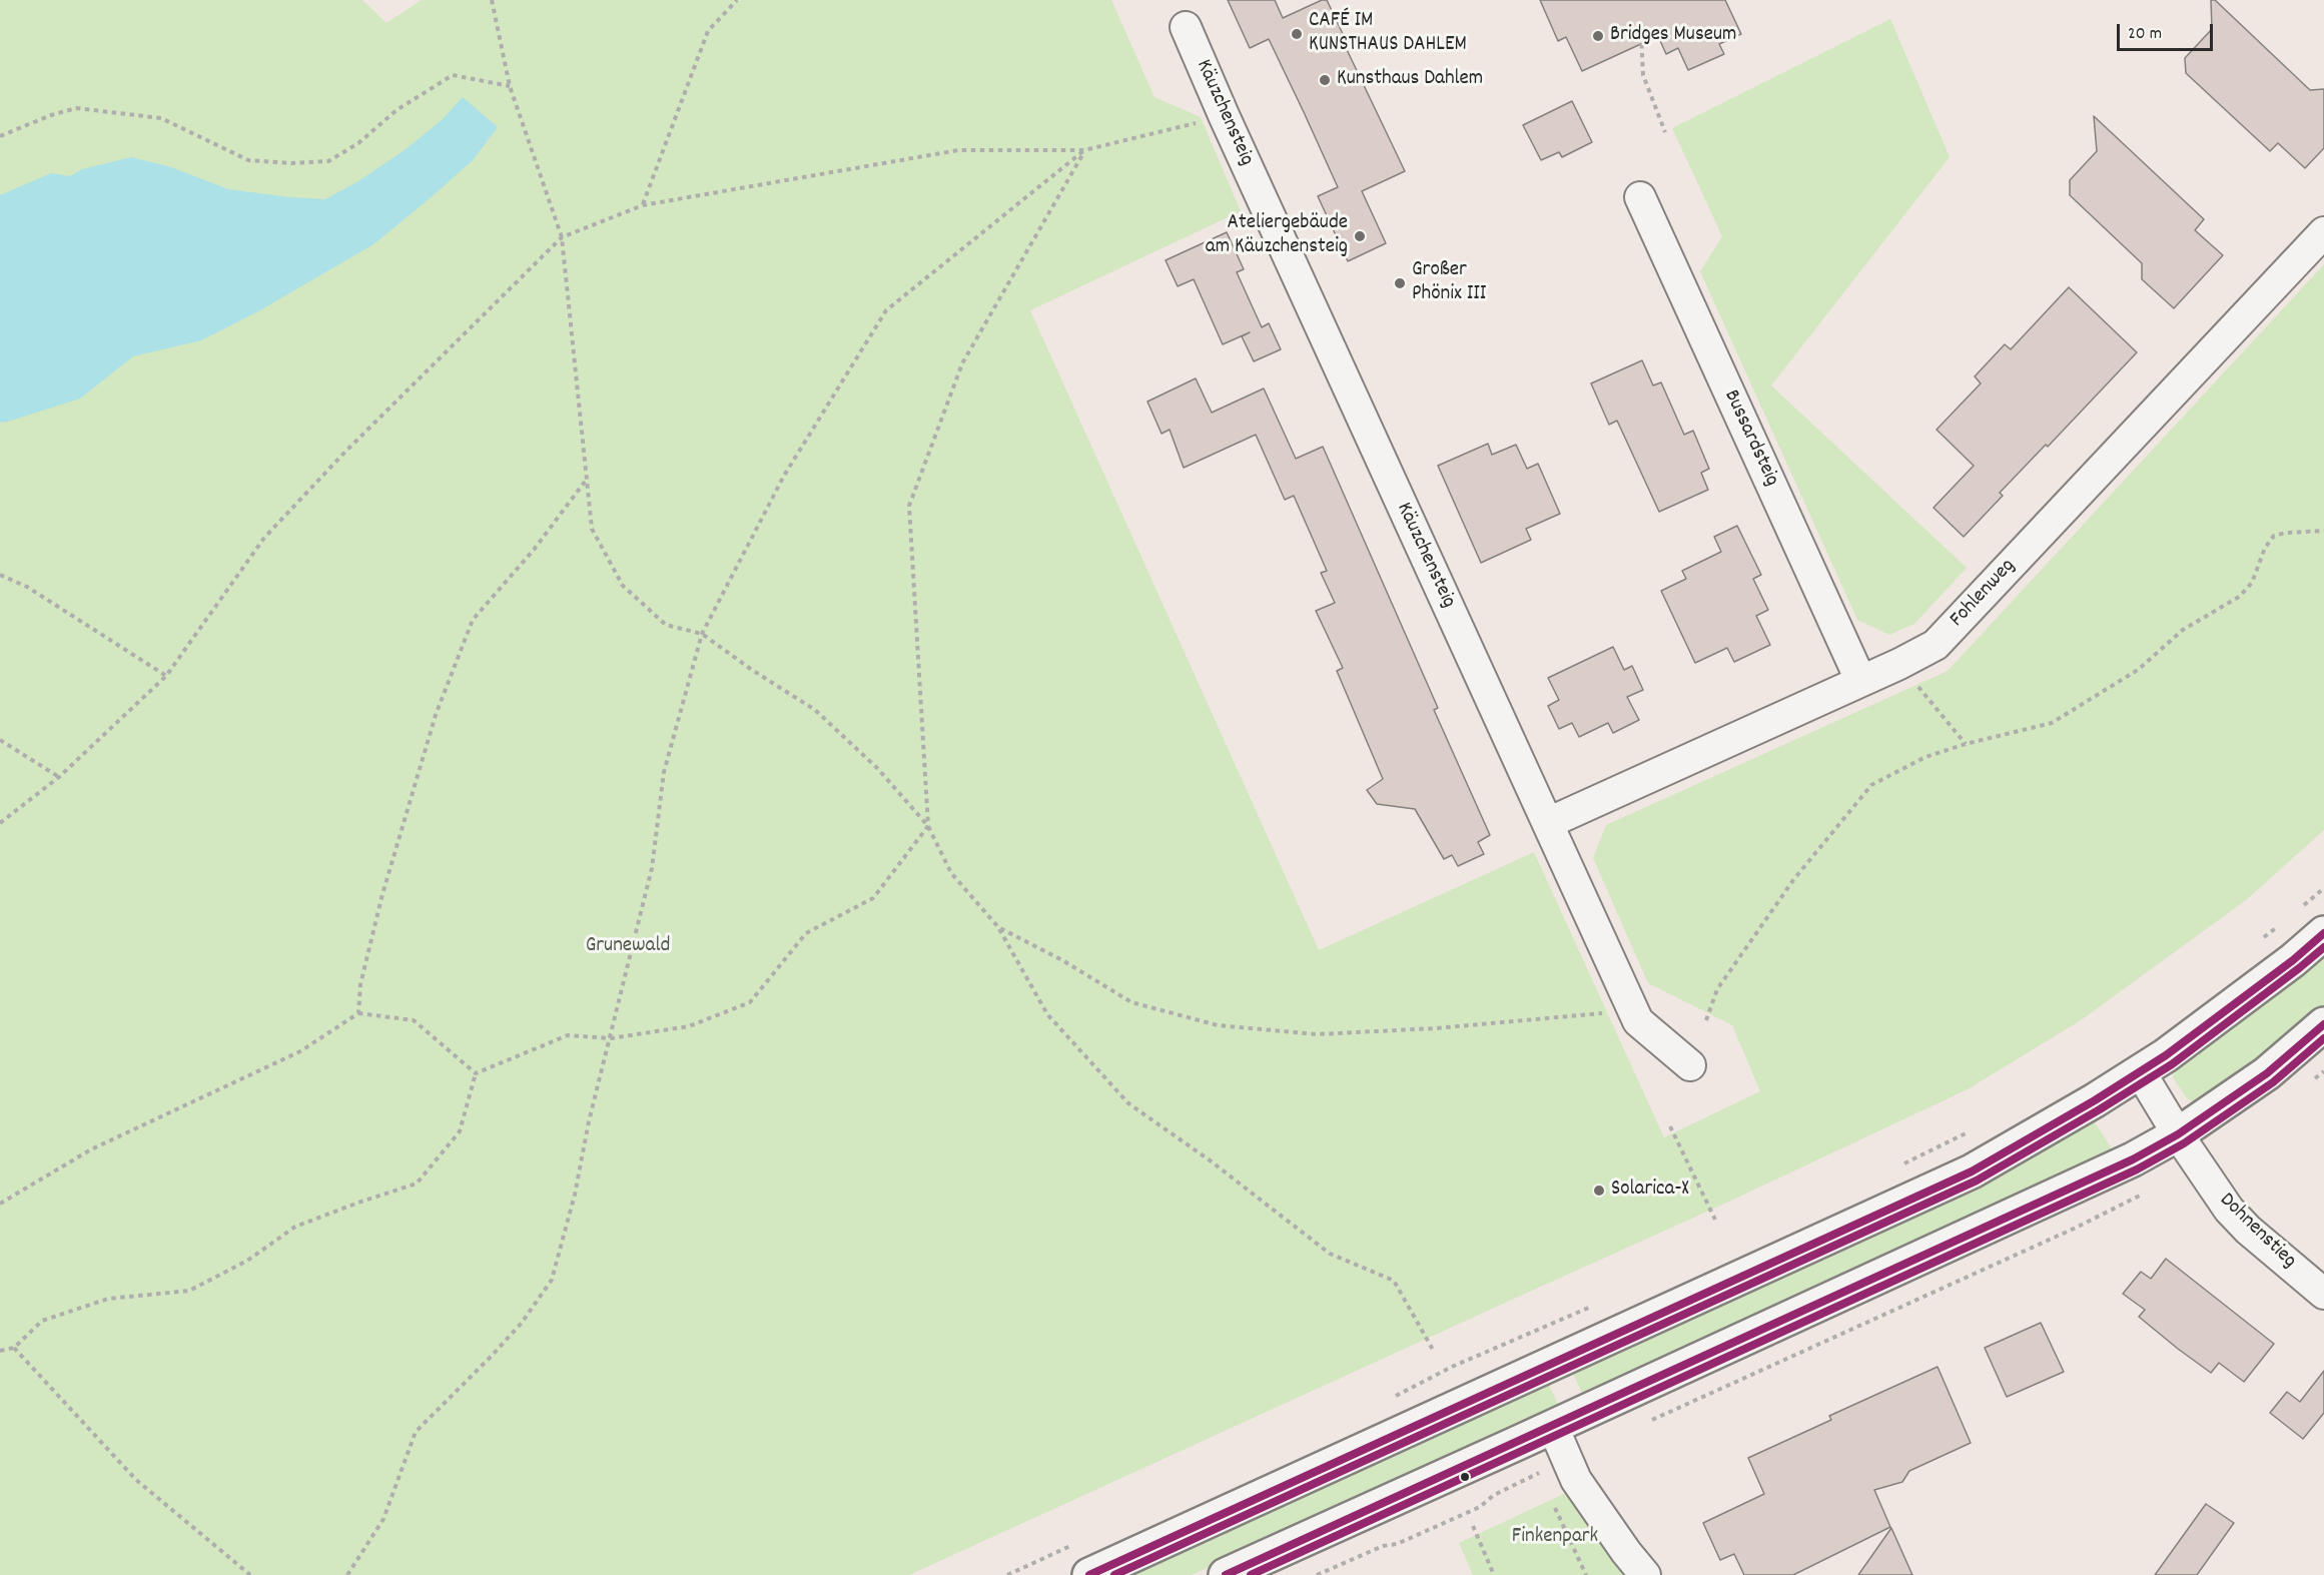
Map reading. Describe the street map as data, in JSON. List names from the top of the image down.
{
  "streets": {
    "street": [
      "Käuzchensteig",
      "Bussardsteig",
      "Fohlenweg",
      "Dohnenstieg"
    ]
  },
  "crossings": [
    ["Käuzchensteig", "Fohlenweg"],
    ["Bussardsteig", "Fohlenweg"]
  ],
  "parks": ["Grunewald", "Finkenpark"],
  "places": [
    "CAFÉ IM KUNSTHAUS DAHLEM",
    "Bridges Museum",
    "Kunsthaus Dahlem",
    "Ateliergebäude am Käuzchensteig",
    "Großer Phönix III",
    "Solarica-X"
  ],
  "scale_bar": "20 m"
}
